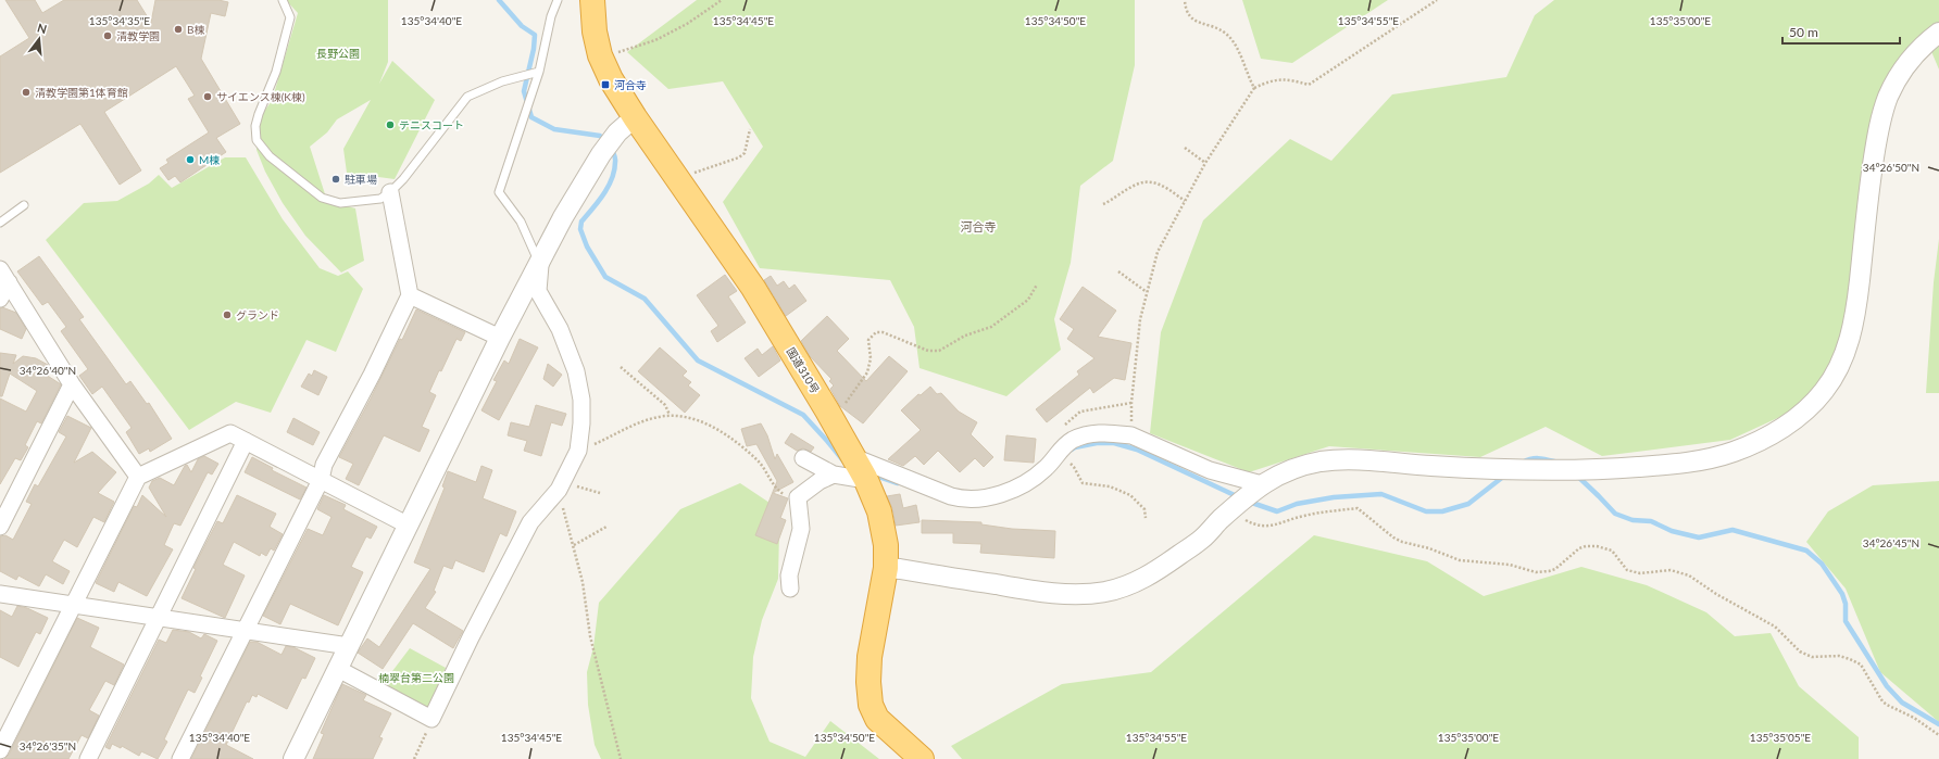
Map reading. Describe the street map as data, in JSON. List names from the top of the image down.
{
  "streets": {
    "highway": ["国道310号"]
  },
  "districts": ["河合寺"],
  "parks": ["長野公園", "楠翠台第二公園"],
  "places": {
    "other": [
      "B棟",
      "清教学園",
      "清教学園第1体育館",
      "サイエンス棟(K棟)",
      "テニスコート",
      "M棟",
      "駐車場",
      "グランド"
    ],
    "transit": ["河合寺"]
  },
  "scale_bar": "50 m",
  "north": "top",
  "coordinates": [
    "135°34'35\"E",
    "135°34'40\"E",
    "135°34'45\"E",
    "135°34'50\"E",
    "135°34'55\"E",
    "135°35'00\"E",
    "34°26'50\"N",
    "34°26'40\"N",
    "34°26'45\"N",
    "135°35'05\"E",
    "34°26'35\"N"
  ]
}
